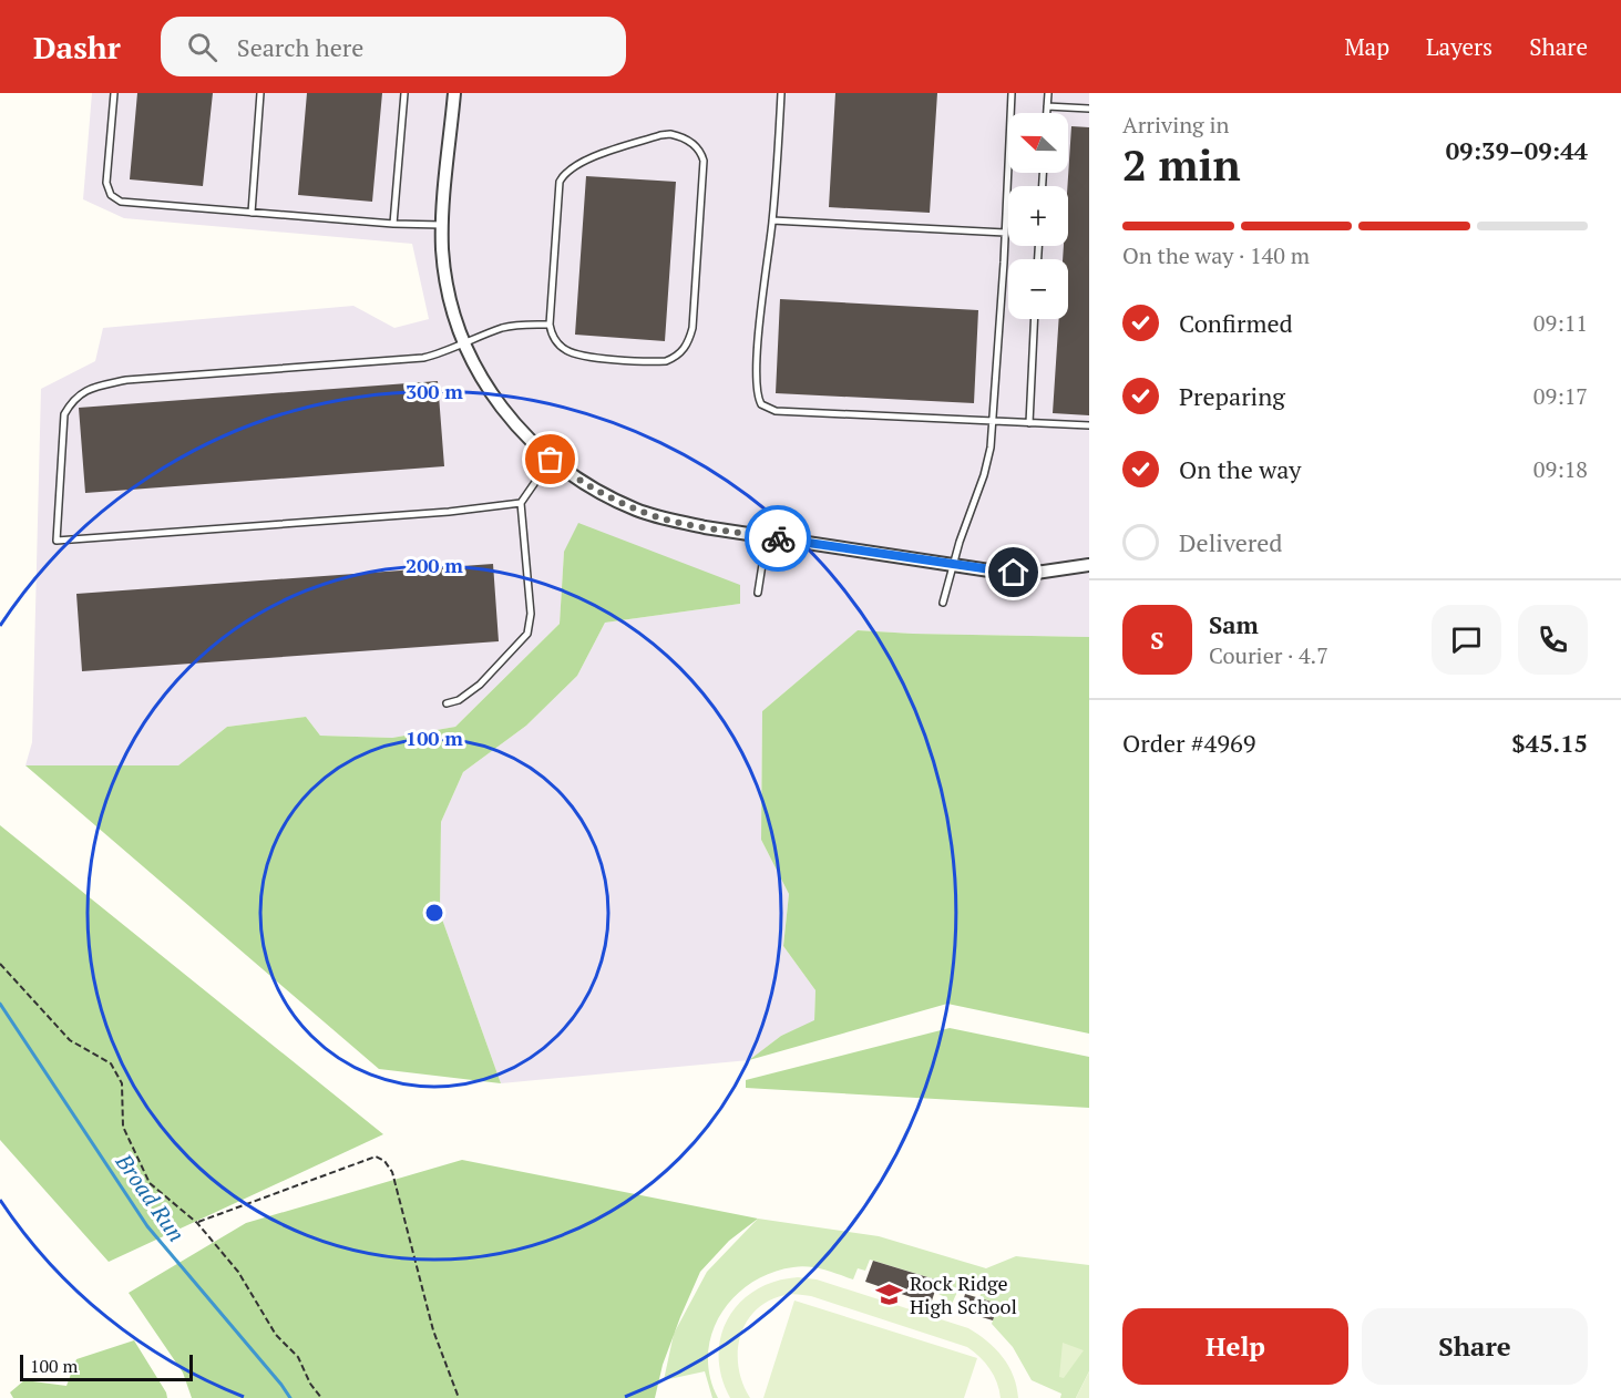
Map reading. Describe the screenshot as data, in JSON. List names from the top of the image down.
{
  "water": ["Broad Run"],
  "places": {
    "school or university": ["Rock Ridge High School"]
  },
  "scale_bar": "100 m",
  "north": "left",
  "page": {
    "header": "Dashr",
    "search": "Search here",
    "nav": ["Map", "Layers", "Share"],
    "heading": ["2 min", "Arriving in", "09:39–09:44"],
    "panel": [
      "Sam",
      "Courier · 4.7",
      "Order #4969",
      "$45.15"
    ],
    "map_buttons": ["+", "−"],
    "bar": "On the way · 140 m",
    "list": [
      ["Confirmed", "09:11"],
      ["Preparing", "09:17"],
      ["On the way", "09:18"],
      "Delivered"
    ],
    "round": "S",
    "buttons": ["Help", "Share"],
    "scale": "100 m"
  },
  "rings": ["300 m", "200 m", "100 m"]
}
